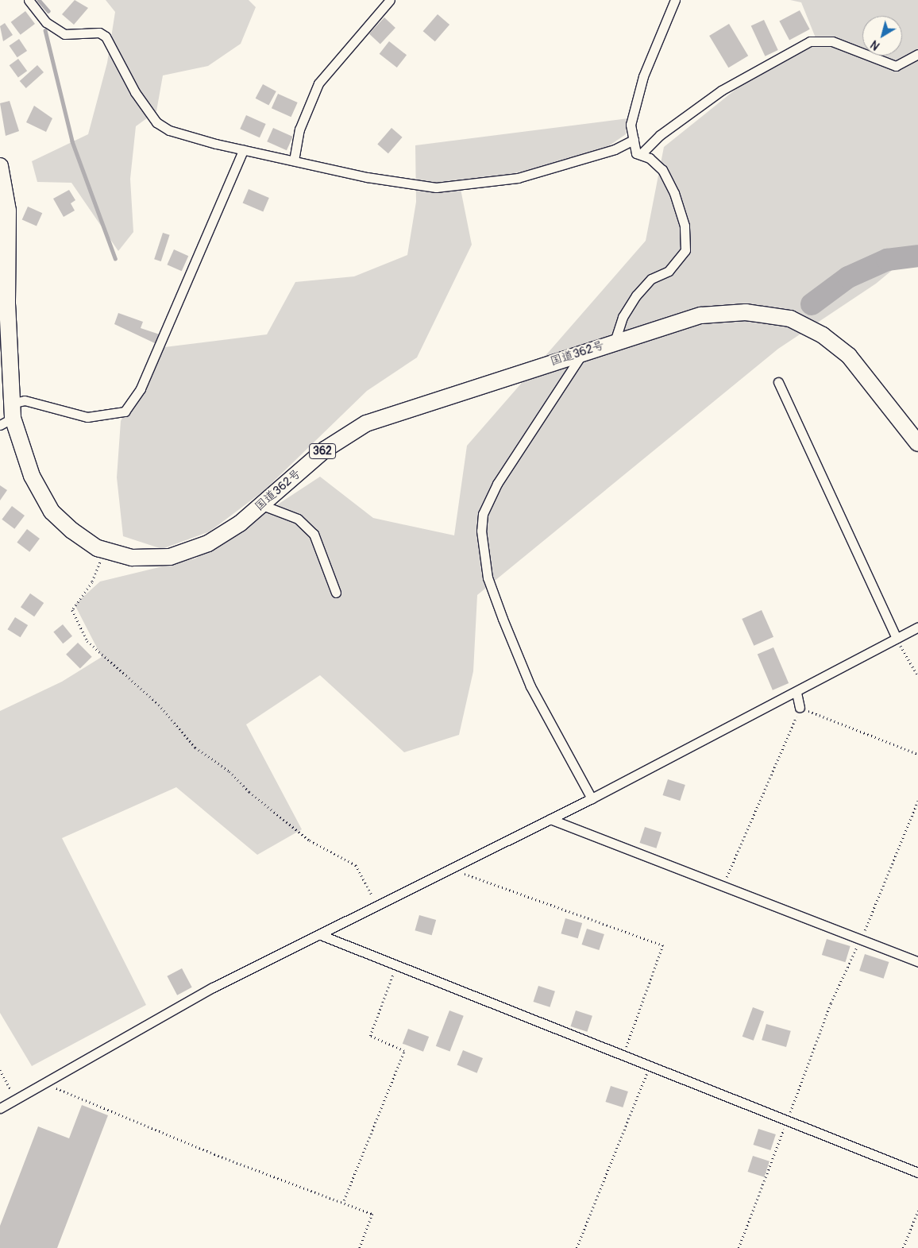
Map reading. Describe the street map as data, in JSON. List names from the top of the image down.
{
  "streets": {
    "highway": ["国道362号", "362"]
  },
  "north": "bottom left"
}
